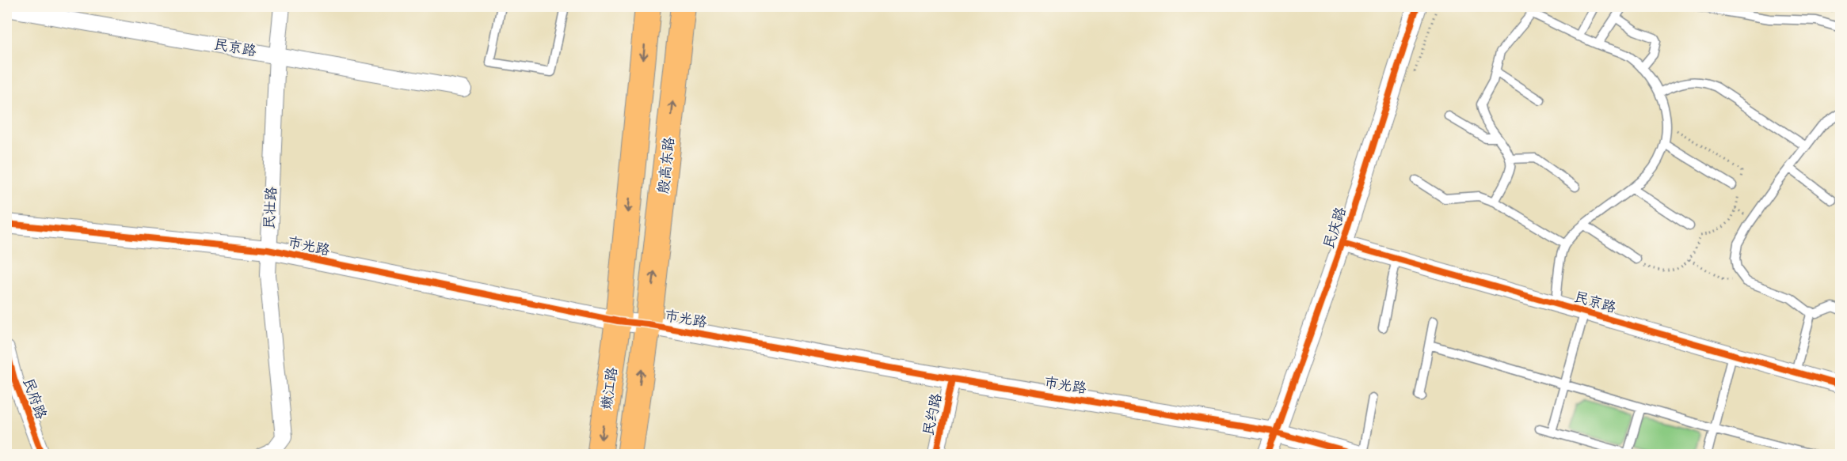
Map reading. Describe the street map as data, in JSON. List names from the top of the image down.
{
  "streets": {
    "main road": ["殷高东路", "嫩江路"],
    "street": [
      "民京路",
      "民壮路",
      "民庆路",
      "市光路",
      "民府路",
      "民约路"
    ]
  },
  "crossings": [
    ["民京路", "民壮路"],
    ["民京路", "民庆路"],
    ["殷高东路", "市光路"],
    ["殷高东路", "嫩江路"],
    ["民壮路", "市光路"],
    ["民庆路", "市光路"],
    ["市光路", "嫩江路"],
    ["市光路", "民约路"]
  ]
}
